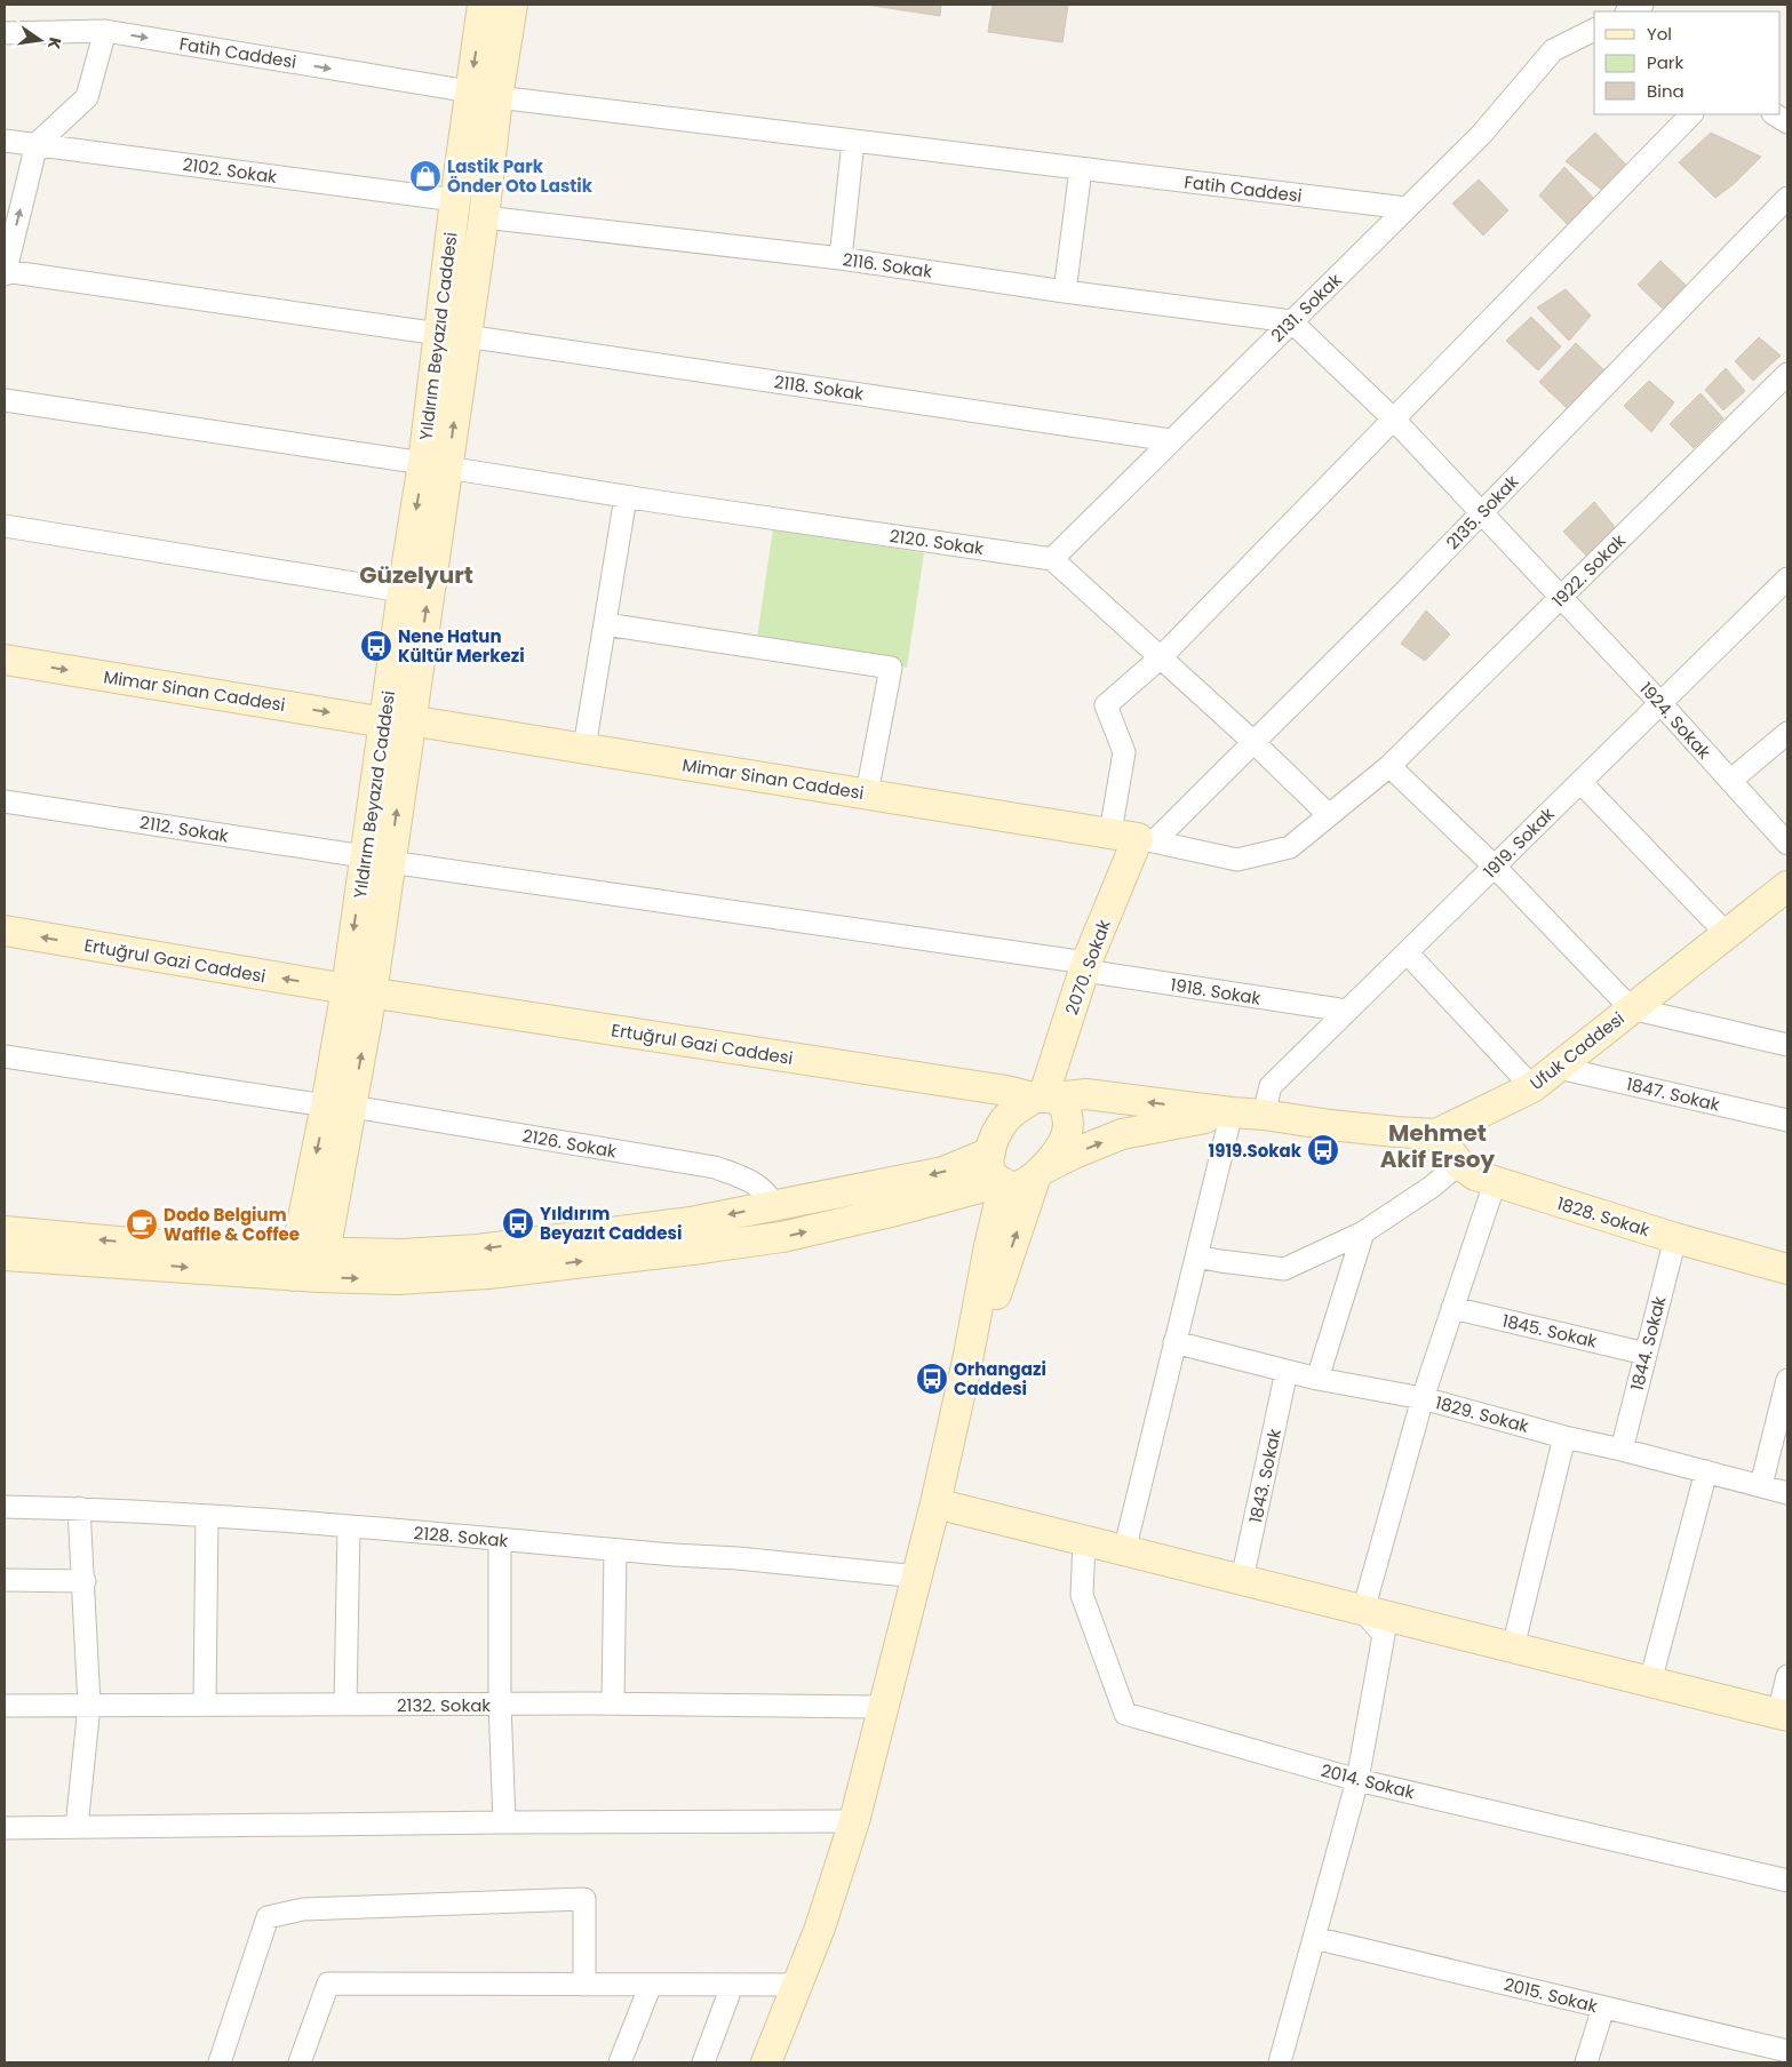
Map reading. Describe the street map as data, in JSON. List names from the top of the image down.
{
  "streets": {
    "main road": [
      "Yıldırım Beyazıd Caddesi",
      "Mimar Sinan Caddesi",
      "Ertuğrul Gazi Caddesi",
      "2070. Sokak",
      "Ufuk Caddesi",
      "1828. Sokak"
    ],
    "street": [
      "Fatih Caddesi",
      "2102. Sokak",
      "2116. Sokak",
      "2131. Sokak",
      "2118. Sokak",
      "2135. Sokak",
      "2120. Sokak",
      "1922. Sokak",
      "1924. Sokak",
      "2112. Sokak",
      "1919. Sokak",
      "1918. Sokak",
      "1847. Sokak",
      "2126. Sokak",
      "1845. Sokak",
      "1844. Sokak",
      "1829. Sokak",
      "1843. Sokak",
      "2128. Sokak",
      "2132. Sokak",
      "2014. Sokak",
      "2015. Sokak"
    ]
  },
  "crossings": [
    ["Fatih Caddesi", "2131. Sokak"],
    ["Fatih Caddesi", "Yıldırım Beyazıd Caddesi"],
    ["2102. Sokak", "Yıldırım Beyazıd Caddesi"],
    ["2116. Sokak", "2131. Sokak"],
    ["2116. Sokak", "Yıldırım Beyazıd Caddesi"],
    ["2116. Sokak", "1924. Sokak"],
    ["2131. Sokak", "2118. Sokak"],
    ["2131. Sokak", "2120. Sokak"],
    ["2131. Sokak", "1924. Sokak"],
    ["Yıldırım Beyazıd Caddesi", "2118. Sokak"],
    ["Yıldırım Beyazıd Caddesi", "2120. Sokak"],
    ["Yıldırım Beyazıd Caddesi", "Mimar Sinan Caddesi"],
    ["Yıldırım Beyazıd Caddesi", "2112. Sokak"],
    ["Yıldırım Beyazıd Caddesi", "Ertuğrul Gazi Caddesi"],
    ["Yıldırım Beyazıd Caddesi", "2126. Sokak"],
    ["2135. Sokak", "1922. Sokak"],
    ["2135. Sokak", "Mimar Sinan Caddesi"],
    ["2135. Sokak", "1924. Sokak"],
    ["2135. Sokak", "2070. Sokak"],
    ["1922. Sokak", "Mimar Sinan Caddesi"],
    ["1922. Sokak", "1924. Sokak"],
    ["1922. Sokak", "2070. Sokak"],
    ["Mimar Sinan Caddesi", "2070. Sokak"],
    ["1924. Sokak", "1919. Sokak"],
    ["2112. Sokak", "2070. Sokak"],
    ["2112. Sokak", "1918. Sokak"],
    ["1919. Sokak", "1918. Sokak"],
    ["Ertuğrul Gazi Caddesi", "2070. Sokak"],
    ["2070. Sokak", "1918. Sokak"],
    ["Ufuk Caddesi", "1847. Sokak"],
    ["Ufuk Caddesi", "1828. Sokak"],
    ["1828. Sokak", "1844. Sokak"],
    ["1845. Sokak", "1844. Sokak"],
    ["1844. Sokak", "1829. Sokak"],
    ["1829. Sokak", "1843. Sokak"]
  ],
  "districts": ["Güzelyurt", "Mehmet Akif Ersoy"],
  "places": {
    "shop": ["Lastik Park Önder Oto Lastik"],
    "bus stop": [
      "Nene Hatun Kültür Merkezi",
      "1919.Sokak",
      "Yıldırım Beyazıt Caddesi",
      "Orhangazi Caddesi"
    ],
    "cafe": ["Dodo Belgium Waffle & Coffee"]
  },
  "legend": ["Yol", "Park", "Bina"],
  "north": "right"
}
